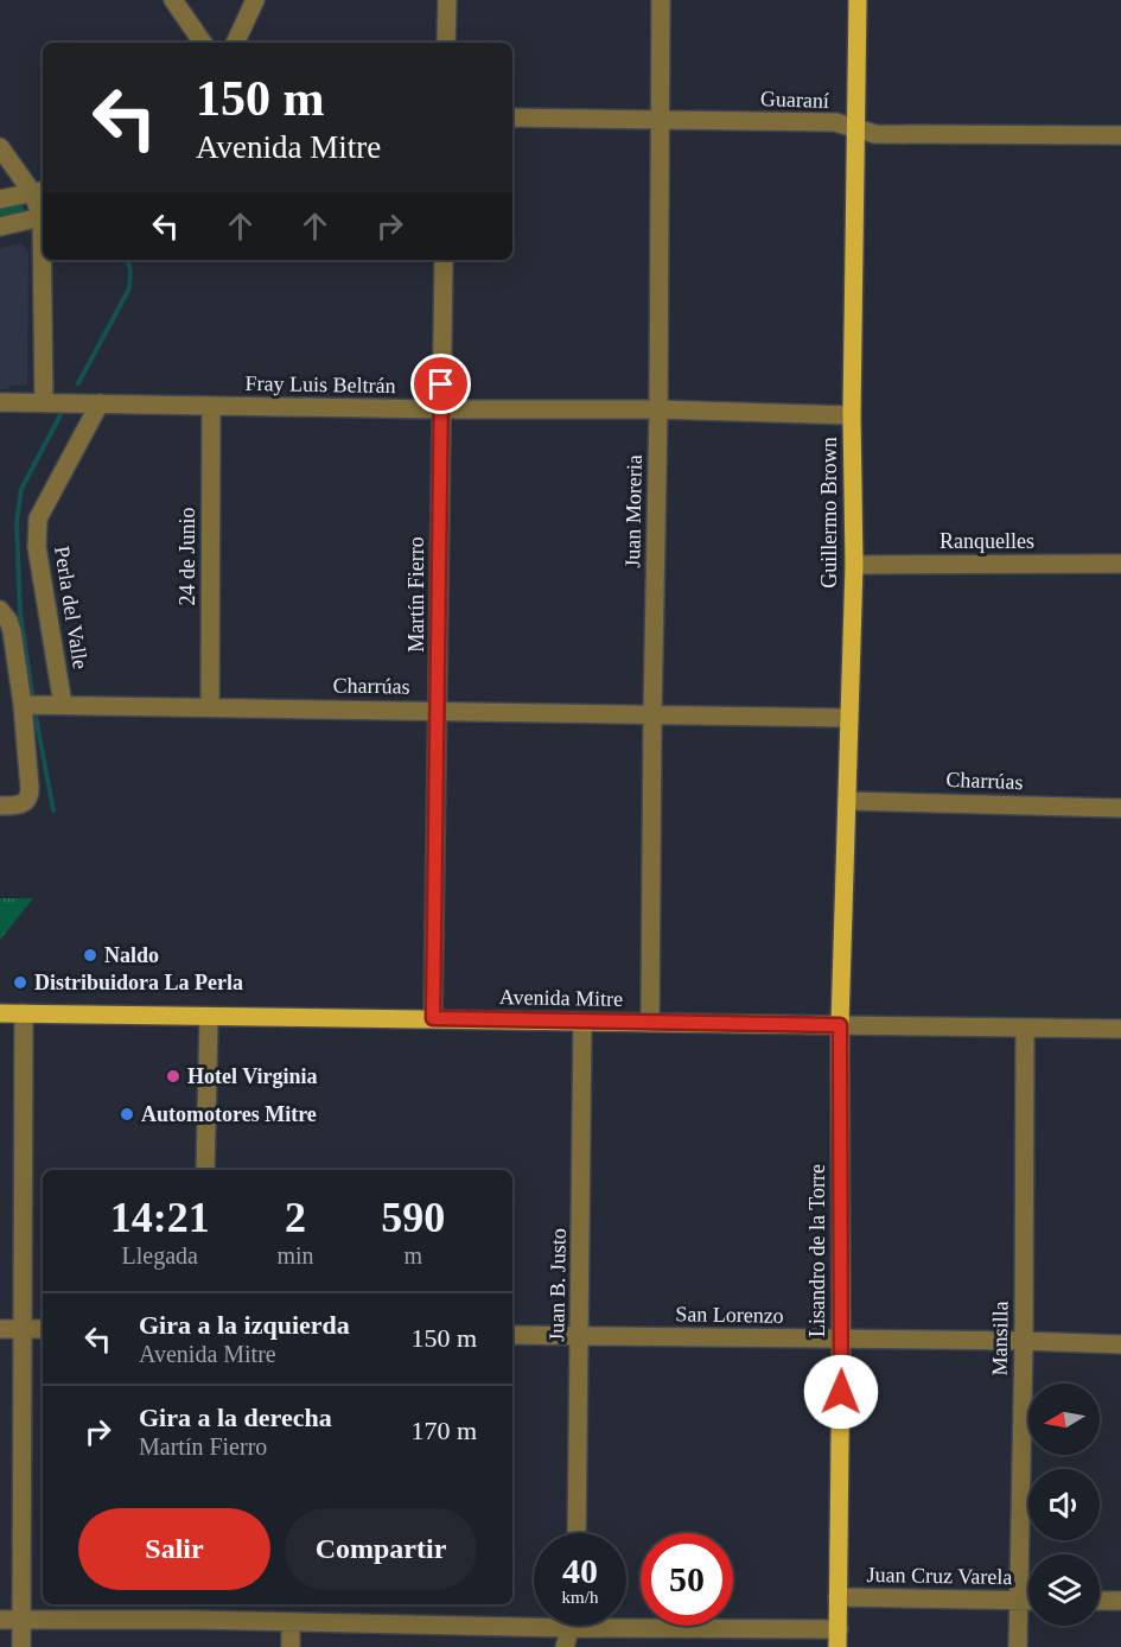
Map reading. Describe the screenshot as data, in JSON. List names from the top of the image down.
{
  "streets": {
    "main road": ["Guillermo Brown", "Avenida Mitre", "Lisandro de la Torre"],
    "street": [
      "Guaraní",
      "Fray Luis Beltrán",
      "Juan Moreria",
      "Ranquelles",
      "24 de Junio",
      "Martín Fierro",
      "Perla del Valle",
      "Charrúas",
      "Juan B. Justo",
      "San Lorenzo",
      "Mansilla",
      "Juan Cruz Varela"
    ]
  },
  "crossings": [
    ["Guaraní", "Juan Moreria"],
    ["Guaraní", "Guillermo Brown"],
    ["Fray Luis Beltrán", "Juan Moreria"],
    ["Fray Luis Beltrán", "Guillermo Brown"],
    ["Fray Luis Beltrán", "24 de Junio"],
    ["Fray Luis Beltrán", "Martín Fierro"],
    ["Fray Luis Beltrán", "Perla del Valle"],
    ["Juan Moreria", "Charrúas"],
    ["Juan Moreria", "Avenida Mitre"],
    ["Guillermo Brown", "Ranquelles"],
    ["Guillermo Brown", "Charrúas"],
    ["Guillermo Brown", "Avenida Mitre"],
    ["Guillermo Brown", "Lisandro de la Torre"],
    ["24 de Junio", "Charrúas"],
    ["Martín Fierro", "Charrúas"],
    ["Martín Fierro", "Avenida Mitre"],
    ["Perla del Valle", "Charrúas"],
    ["Avenida Mitre", "Lisandro de la Torre"],
    ["Avenida Mitre", "Juan B. Justo"],
    ["Avenida Mitre", "Mansilla"],
    ["Lisandro de la Torre", "San Lorenzo"],
    ["Lisandro de la Torre", "Juan Cruz Varela"],
    ["Juan B. Justo", "San Lorenzo"],
    ["San Lorenzo", "Mansilla"],
    ["Mansilla", "Juan Cruz Varela"]
  ],
  "places": [
    "Naldo",
    "Distribuidora La Perla",
    "Hotel Virginia",
    "Automotores Mitre"
  ],
  "north": "left",
  "page": {
    "turn": ["150 m", "Avenida Mitre"],
    "eta": [
      "14:21",
      "Llegada",
      "2",
      "min",
      "590",
      "m"
    ],
    "list": [
      {
        "name": "Gira a la izquierda",
        "note": "Avenida Mitre",
        "value": "150 m"
      },
      {
        "name": "Gira a la derecha",
        "note": "Martín Fierro",
        "value": "170 m"
      }
    ],
    "buttons": ["Salir", "Compartir"],
    "speed": "40 km/h",
    "limit": "50"
  }
}
